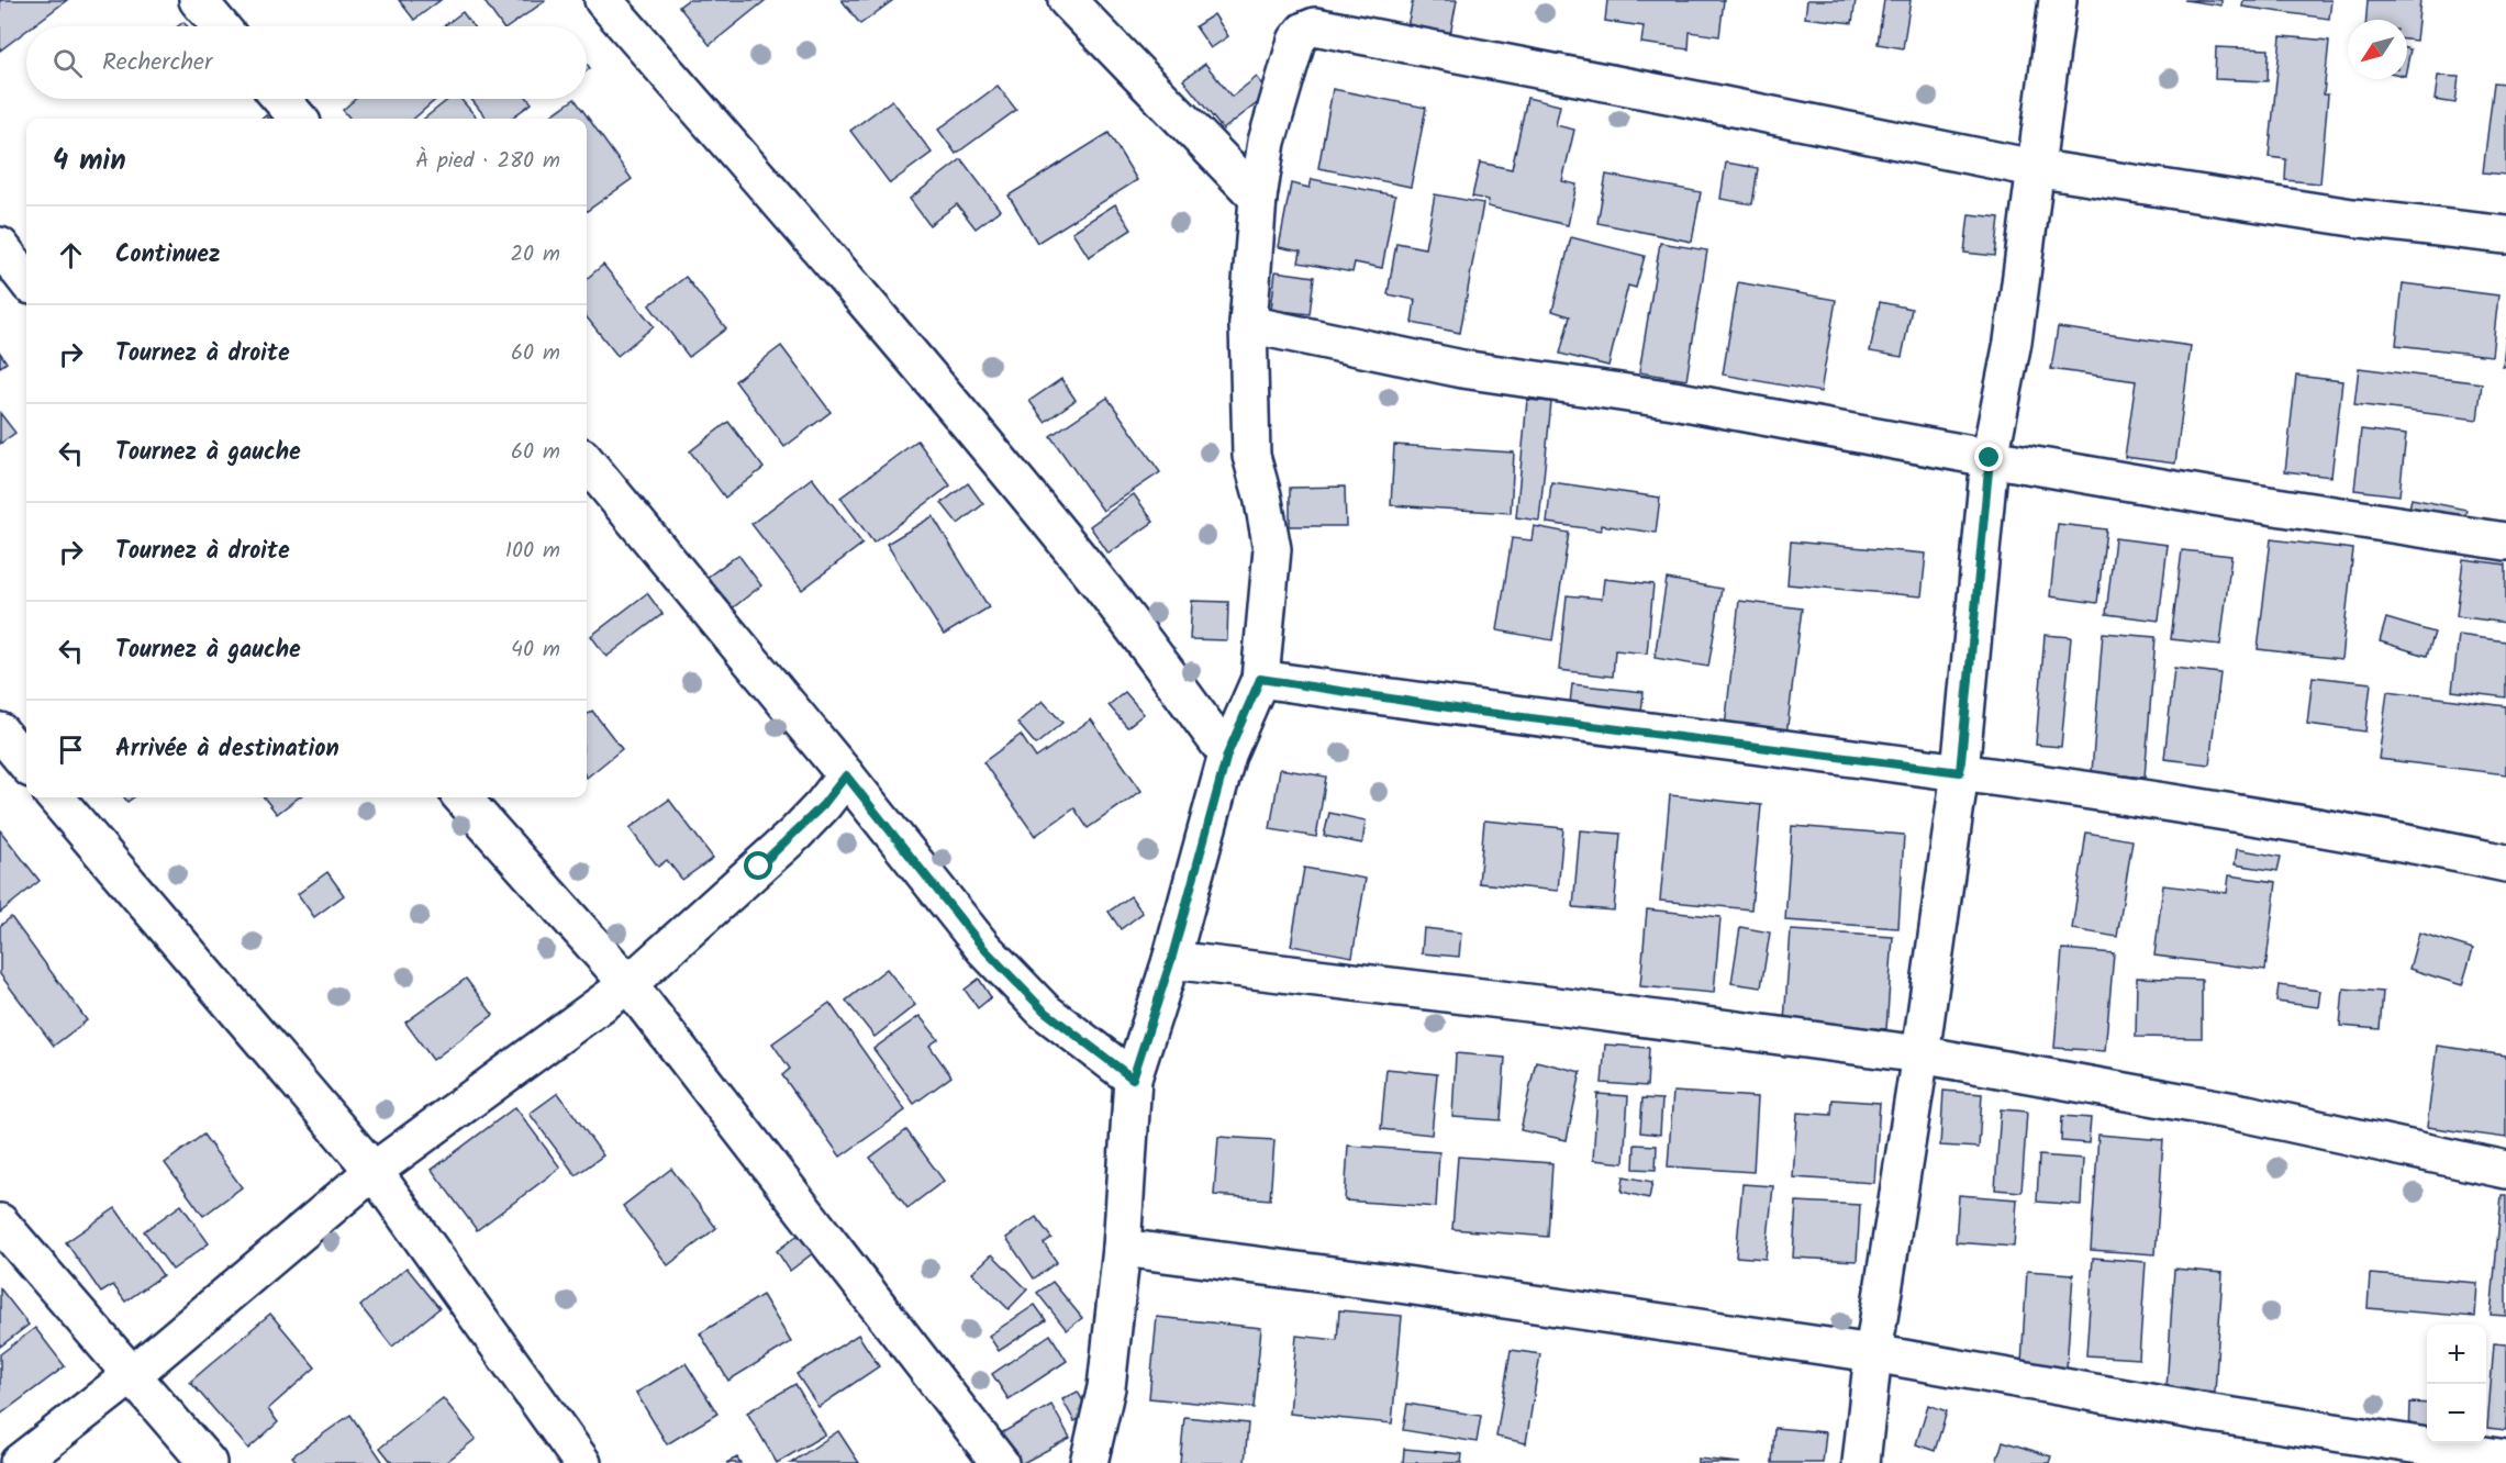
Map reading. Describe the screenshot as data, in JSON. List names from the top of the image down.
{
  "north": "bottom left",
  "page": {
    "search": "Rechercher",
    "heading": ["4 min", "À pied · 280 m"],
    "list": [
      ["Continuez", "20 m"],
      ["Tournez à droite", "60 m"],
      ["Tournez à gauche", "60 m"],
      ["Tournez à droite", "100 m"],
      ["Tournez à gauche", "40 m"],
      "Arrivée à destination"
    ],
    "map_buttons": ["+", "−"]
  }
}
